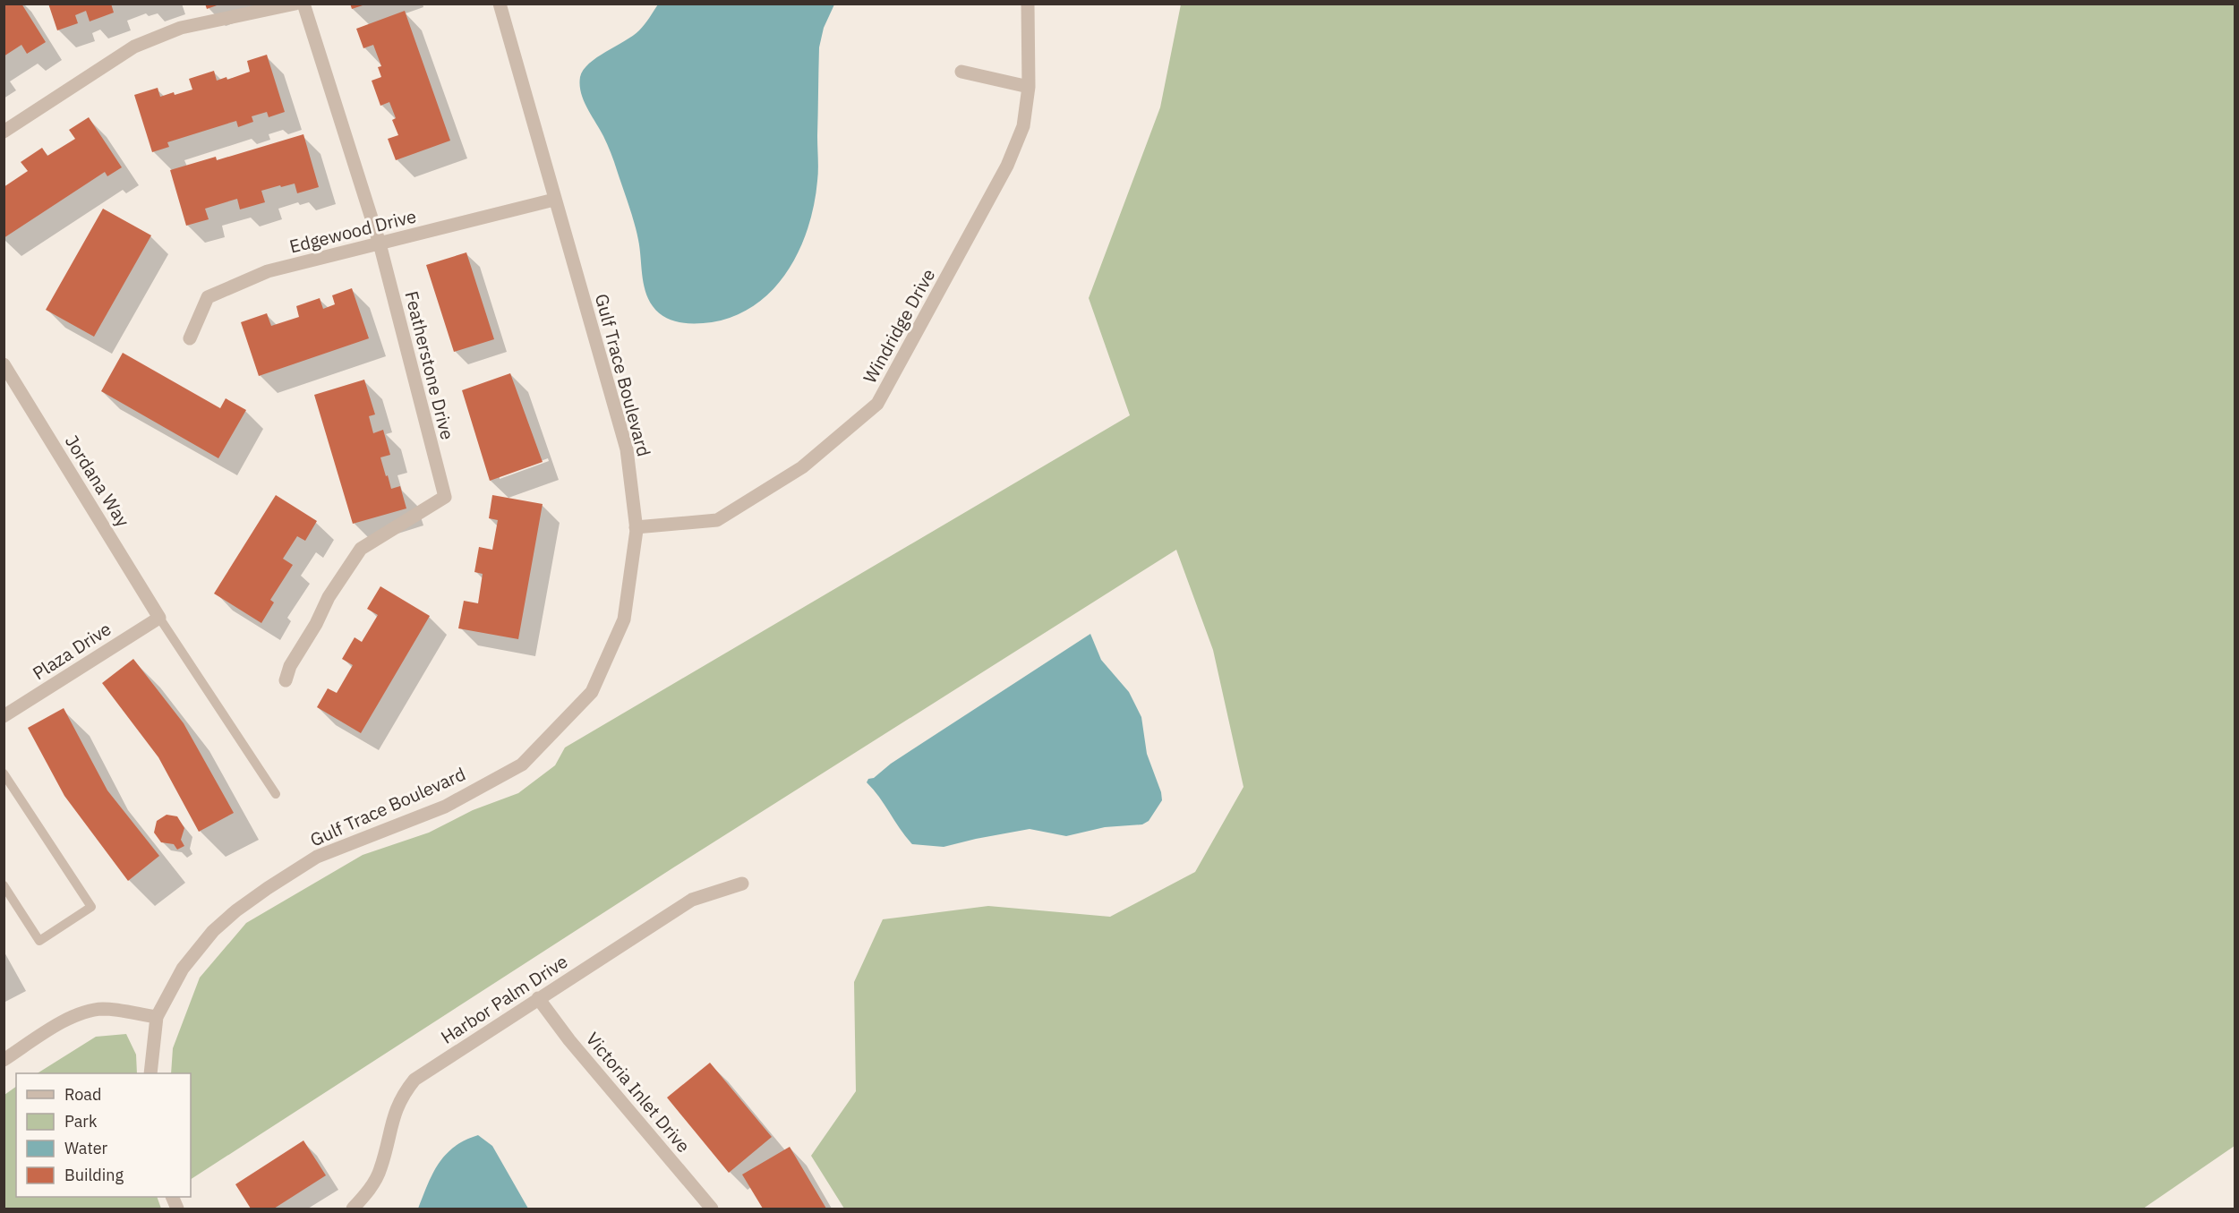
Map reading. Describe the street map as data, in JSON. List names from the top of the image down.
{
  "streets": {
    "street": [
      "Edgewood Drive",
      "Windridge Drive",
      "Featherstone Drive",
      "Gulf Trace Boulevard",
      "Jordana Way",
      "Plaza Drive",
      "Harbor Palm Drive",
      "Victoria Inlet Drive"
    ]
  },
  "crossings": [
    ["Edgewood Drive", "Featherstone Drive"],
    ["Edgewood Drive", "Gulf Trace Boulevard"],
    ["Windridge Drive", "Gulf Trace Boulevard"],
    ["Jordana Way", "Plaza Drive"],
    ["Harbor Palm Drive", "Victoria Inlet Drive"]
  ],
  "legend": [
    "Road",
    "Park",
    "Water",
    "Building"
  ]
}
